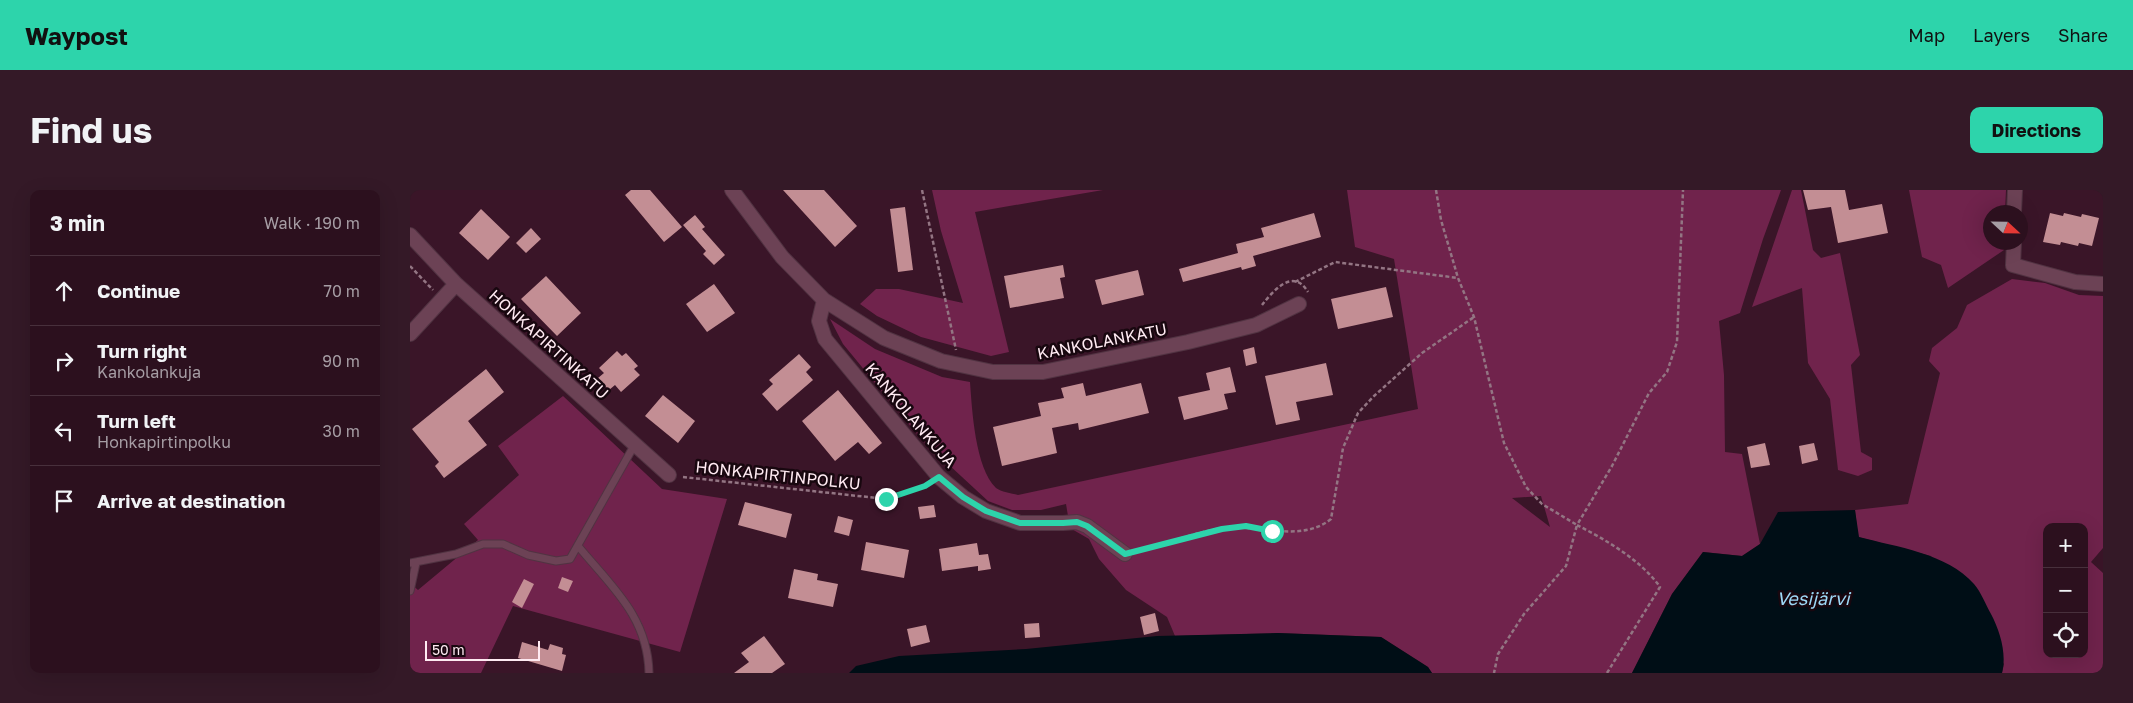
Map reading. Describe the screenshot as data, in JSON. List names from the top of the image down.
{
  "streets": {
    "street": ["KANKOLANKATU", "HONKAPIRTINKATU", "KANKOLANKUJA"],
    "path": ["HONKAPIRTINPOLKU"]
  },
  "crossings": [
    ["KANKOLANKATU", "KANKOLANKUJA"],
    ["HONKAPIRTINKATU", "HONKAPIRTINPOLKU"],
    ["KANKOLANKUJA", "HONKAPIRTINPOLKU"]
  ],
  "water": ["Vesijärvi"],
  "scale_bar": "50 m",
  "north": "right",
  "page": {
    "header": "Waypost",
    "nav": ["Map", "Layers", "Share"],
    "buttons": "Directions",
    "title": "Find us",
    "heading": ["3 min", "Walk · 190 m"],
    "list": [
      ["Continue", "70 m"],
      ["Turn right", "Kankolankuja", "90 m"],
      ["Turn left", "Honkapirtinpolku", "30 m"],
      "Arrive at destination"
    ],
    "map_buttons": ["+", "−"],
    "scale": "50 m"
  }
}
